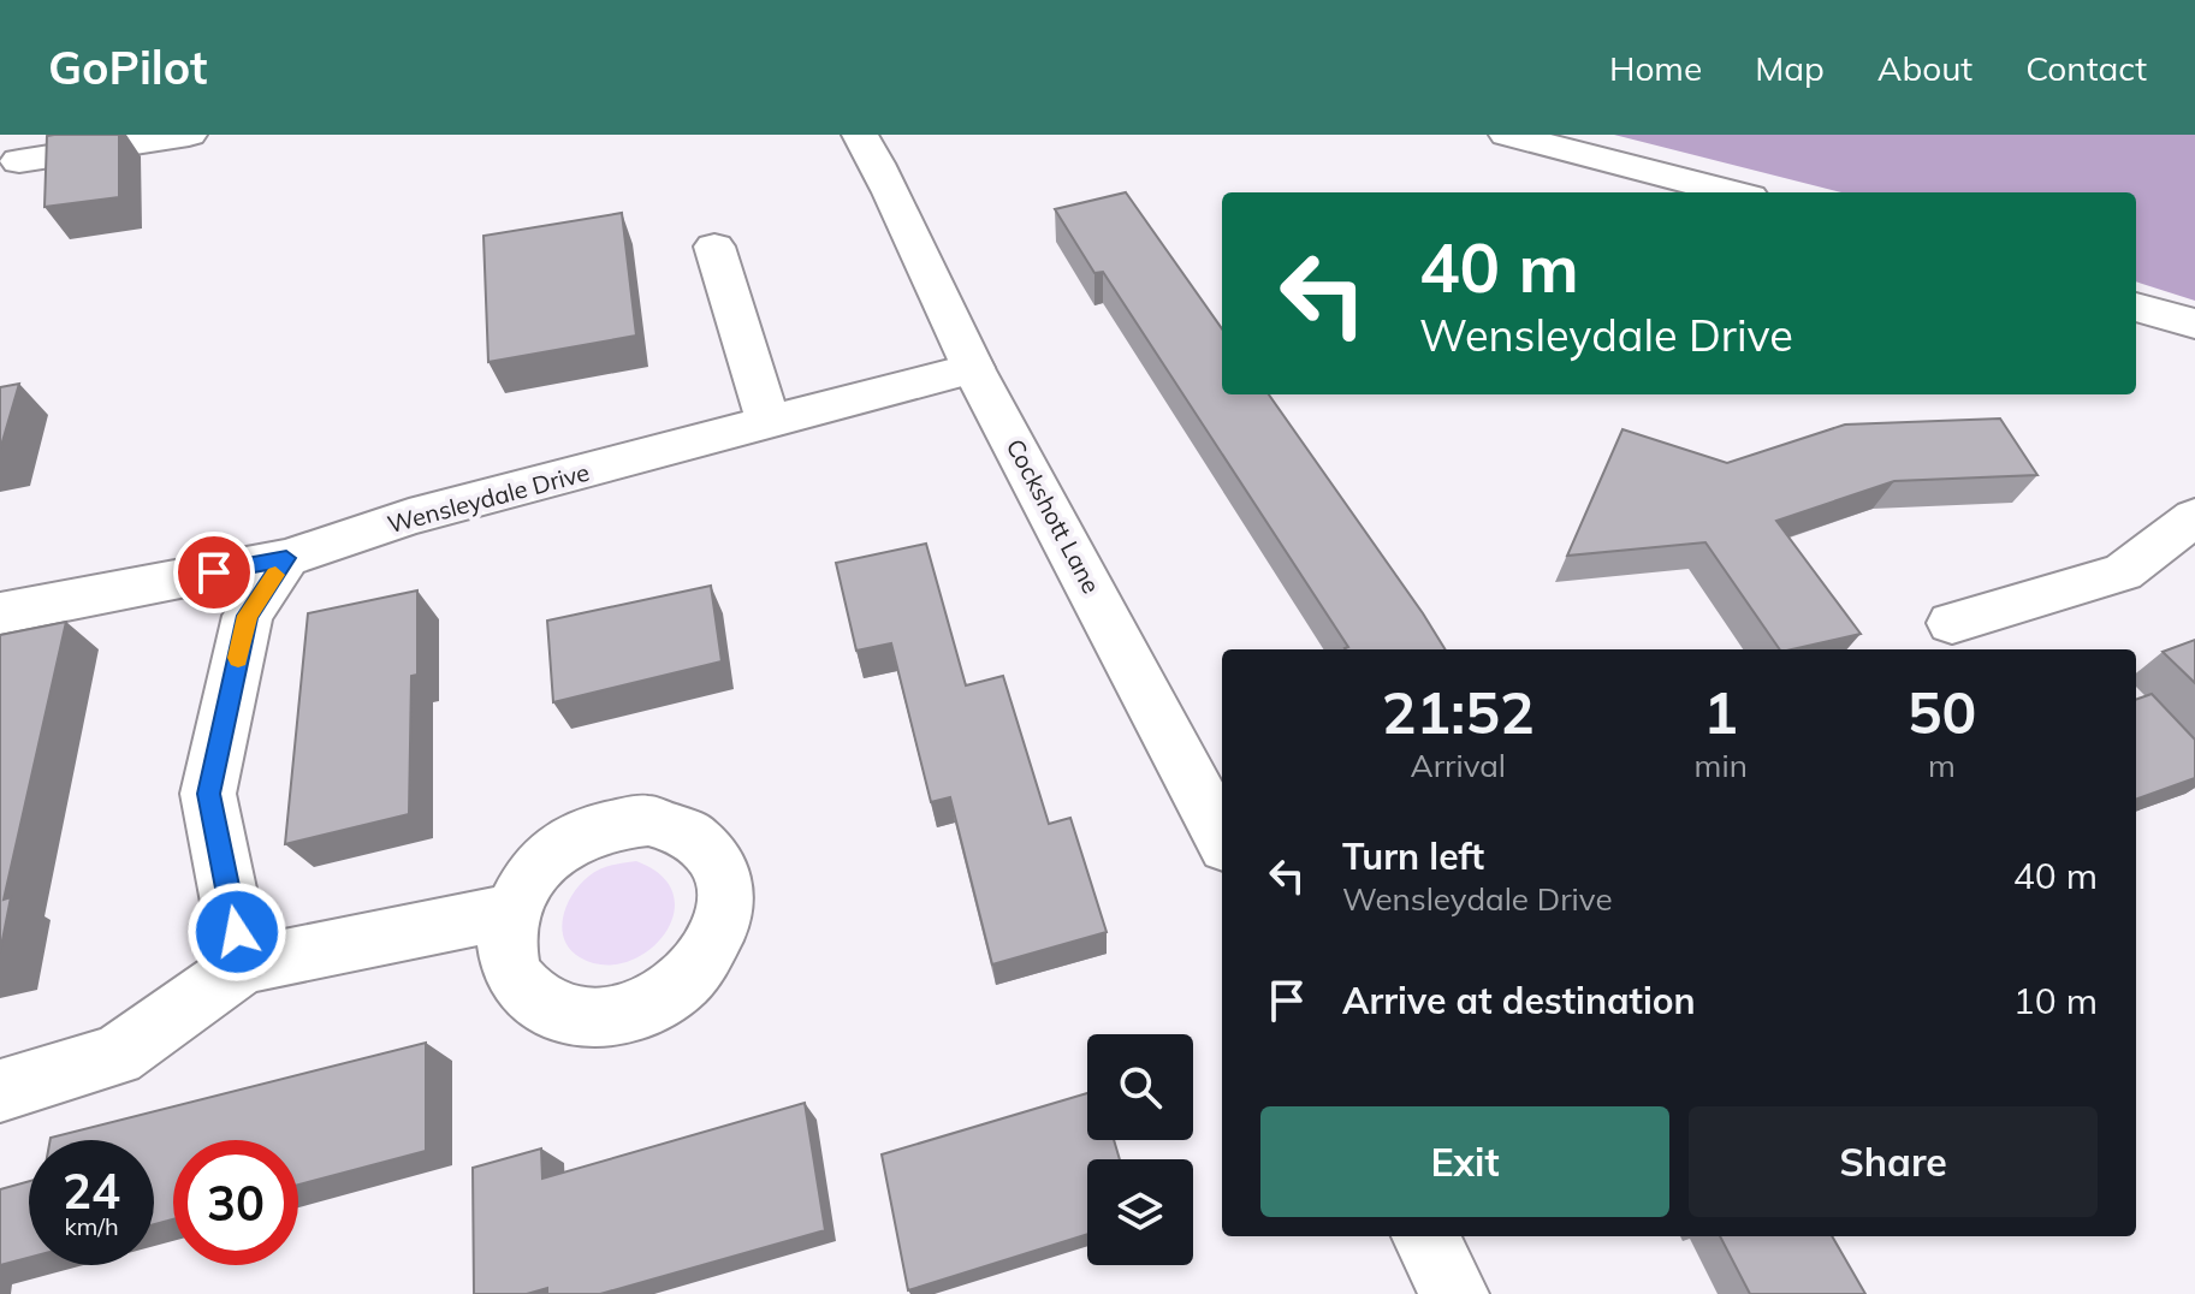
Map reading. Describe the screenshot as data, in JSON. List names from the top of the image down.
{
  "streets": {
    "street": ["Wensleydale Drive", "Cockshott Lane"]
  },
  "crossings": [
    ["Wensleydale Drive", "Cockshott Lane"]
  ],
  "page": {
    "header": "GoPilot",
    "nav": [
      "Home",
      "Map",
      "About",
      "Contact"
    ],
    "turn": ["40 m", "Wensleydale Drive"],
    "eta": [
      "21:52",
      "Arrival",
      "1",
      "min",
      "50",
      "m"
    ],
    "list": [
      {
        "name": "Turn left",
        "note": "Wensleydale Drive",
        "value": "40 m"
      },
      {
        "name": "Arrive at destination",
        "value": "10 m"
      }
    ],
    "buttons": ["Exit", "Share"],
    "speed": "24 km/h",
    "limit": "30"
  }
}
